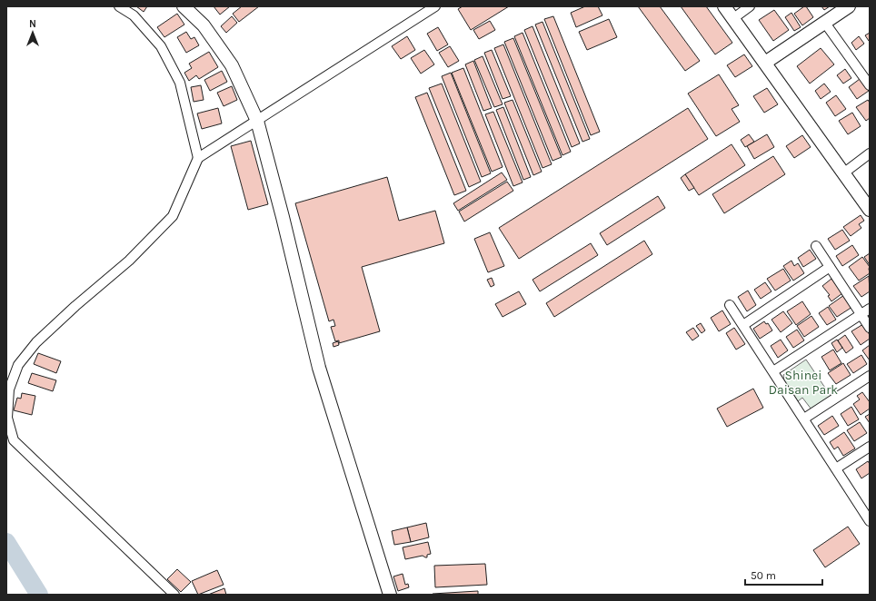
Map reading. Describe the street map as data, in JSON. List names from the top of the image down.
{
  "parks": ["Shinei Daisan Park"],
  "scale_bar": "50 m",
  "north": "top"
}
